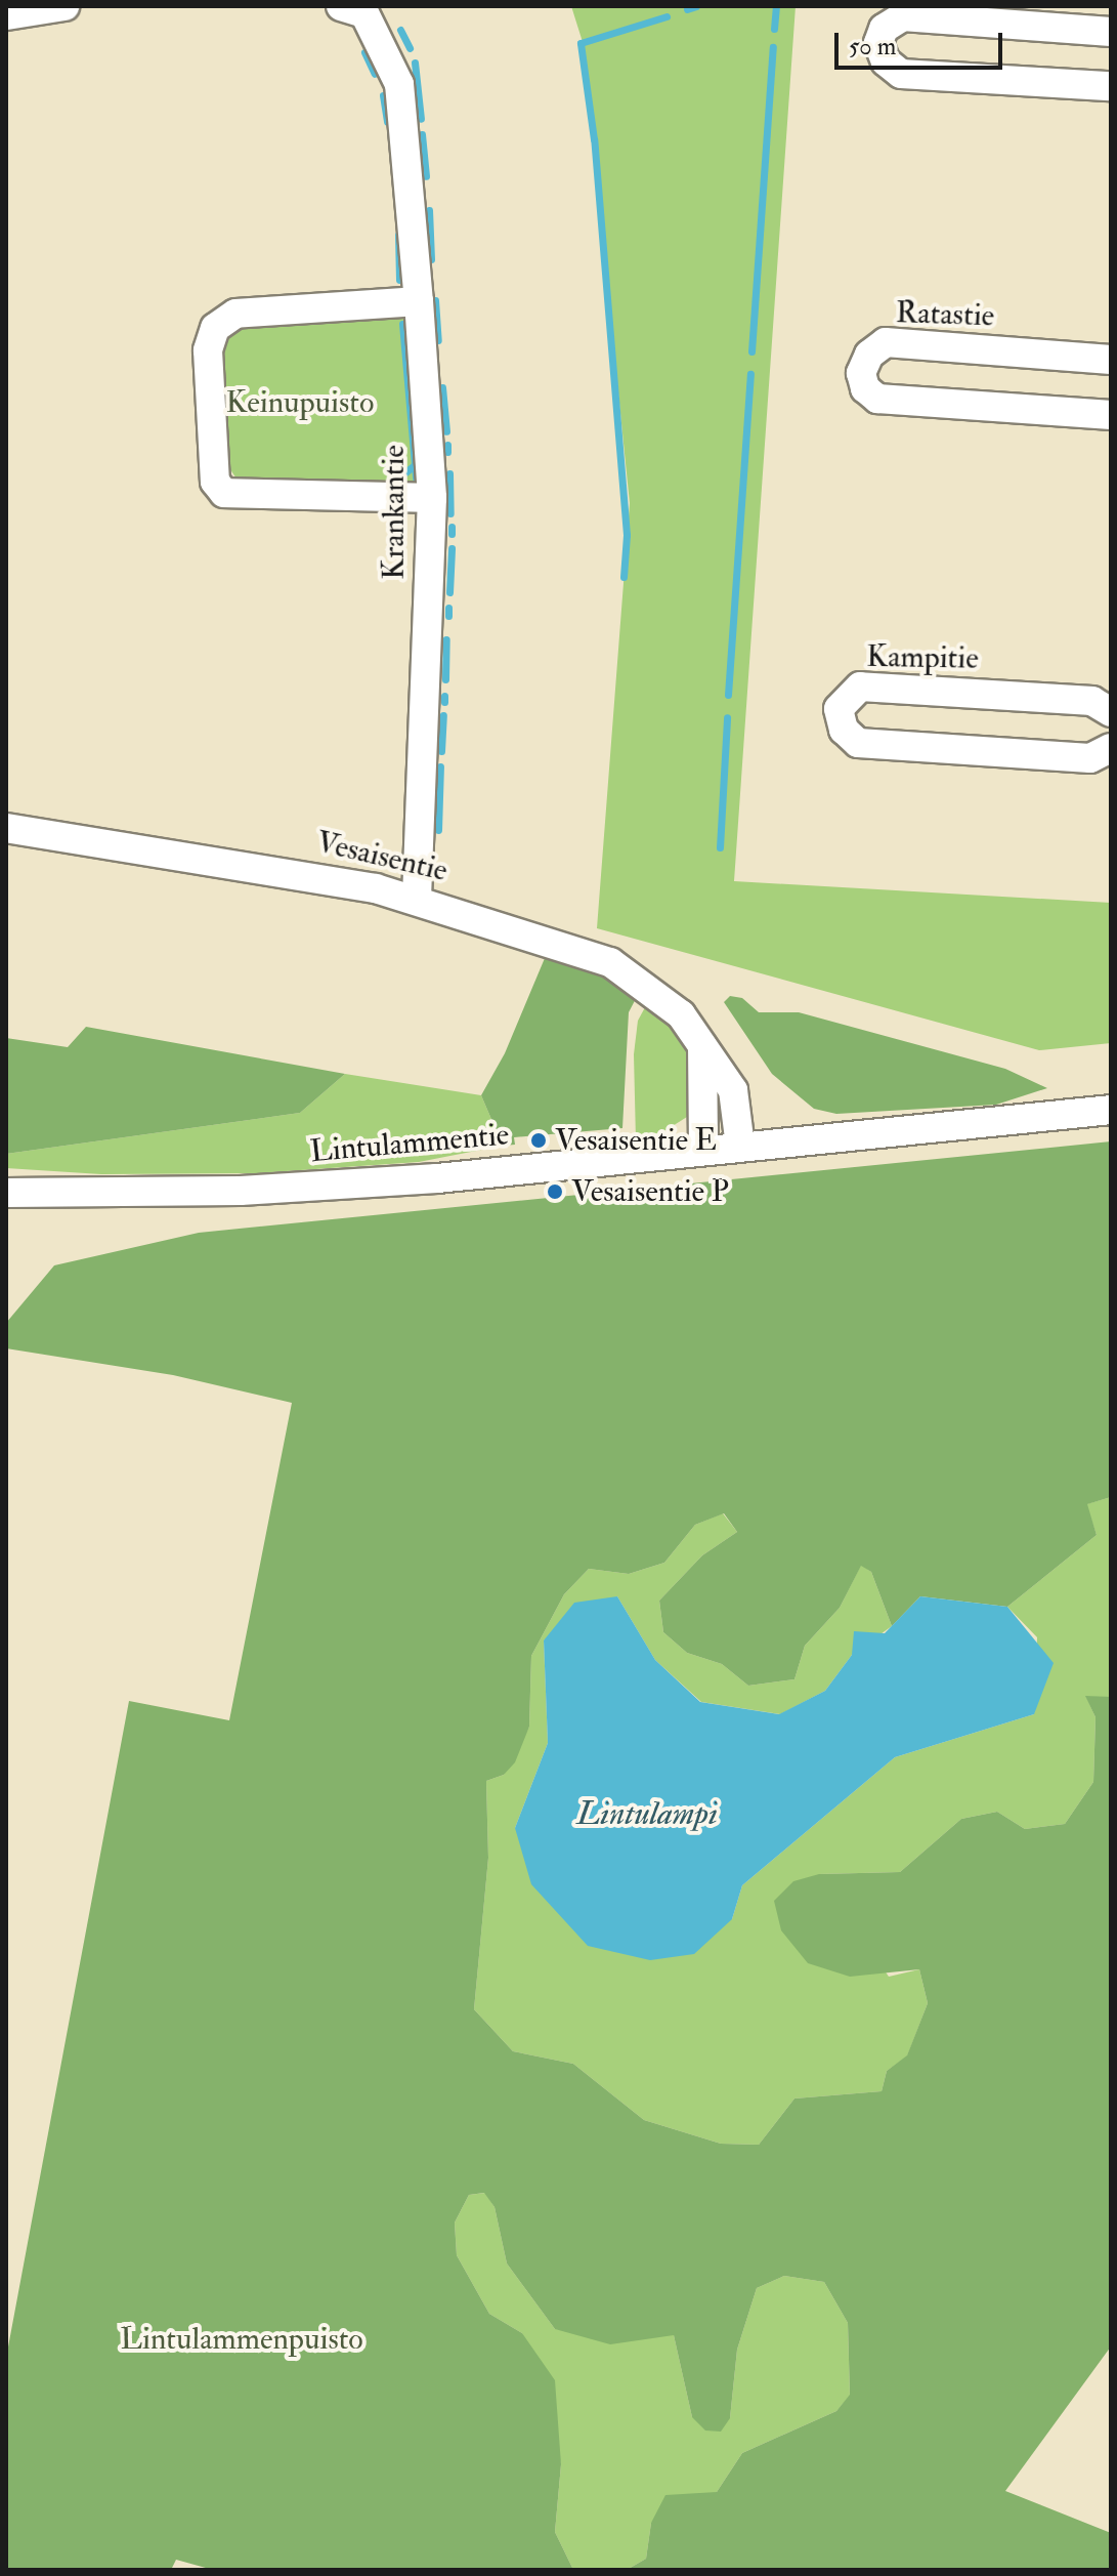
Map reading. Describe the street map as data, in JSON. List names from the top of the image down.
{
  "streets": {
    "street": [
      "Ratastie",
      "Krankantie",
      "Kampitie",
      "Vesaisentie",
      "Lintulammentie"
    ]
  },
  "crossings": [
    ["Krankantie", "Vesaisentie"],
    ["Vesaisentie", "Lintulammentie"]
  ],
  "water": ["Lintulampi"],
  "parks": ["Keinupuisto", "Lintulammenpuisto"],
  "places": ["Vesaisentie E", "Vesaisentie P"],
  "scale_bar": "50 m"
}
